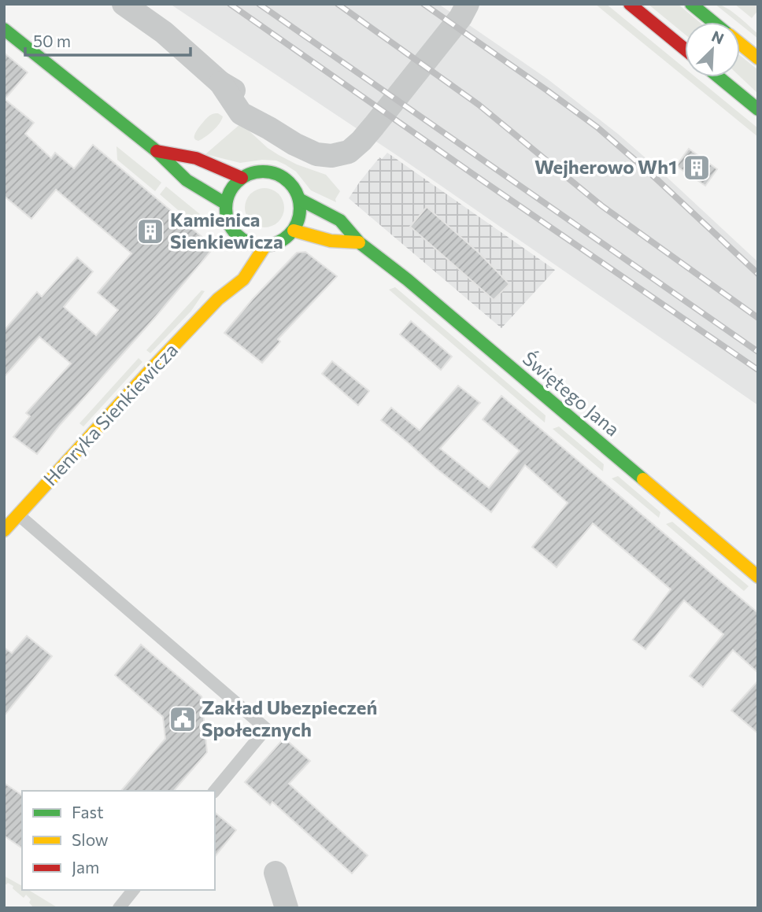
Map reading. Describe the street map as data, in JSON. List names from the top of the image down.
{
  "streets": {
    "street": ["Świętego Jana", "Henryka Sienkiewicza"]
  },
  "crossings": [
    ["Świętego Jana", "Henryka Sienkiewicza"]
  ],
  "places": {
    "building": ["Wejherowo Wh1", "Kamienica Sienkiewicza"],
    "public building": ["Zakład Ubezpieczeń Społecznych"]
  },
  "legend": ["Fast", "Slow", "Jam"],
  "scale_bar": "50 m",
  "north": "top right"
}
